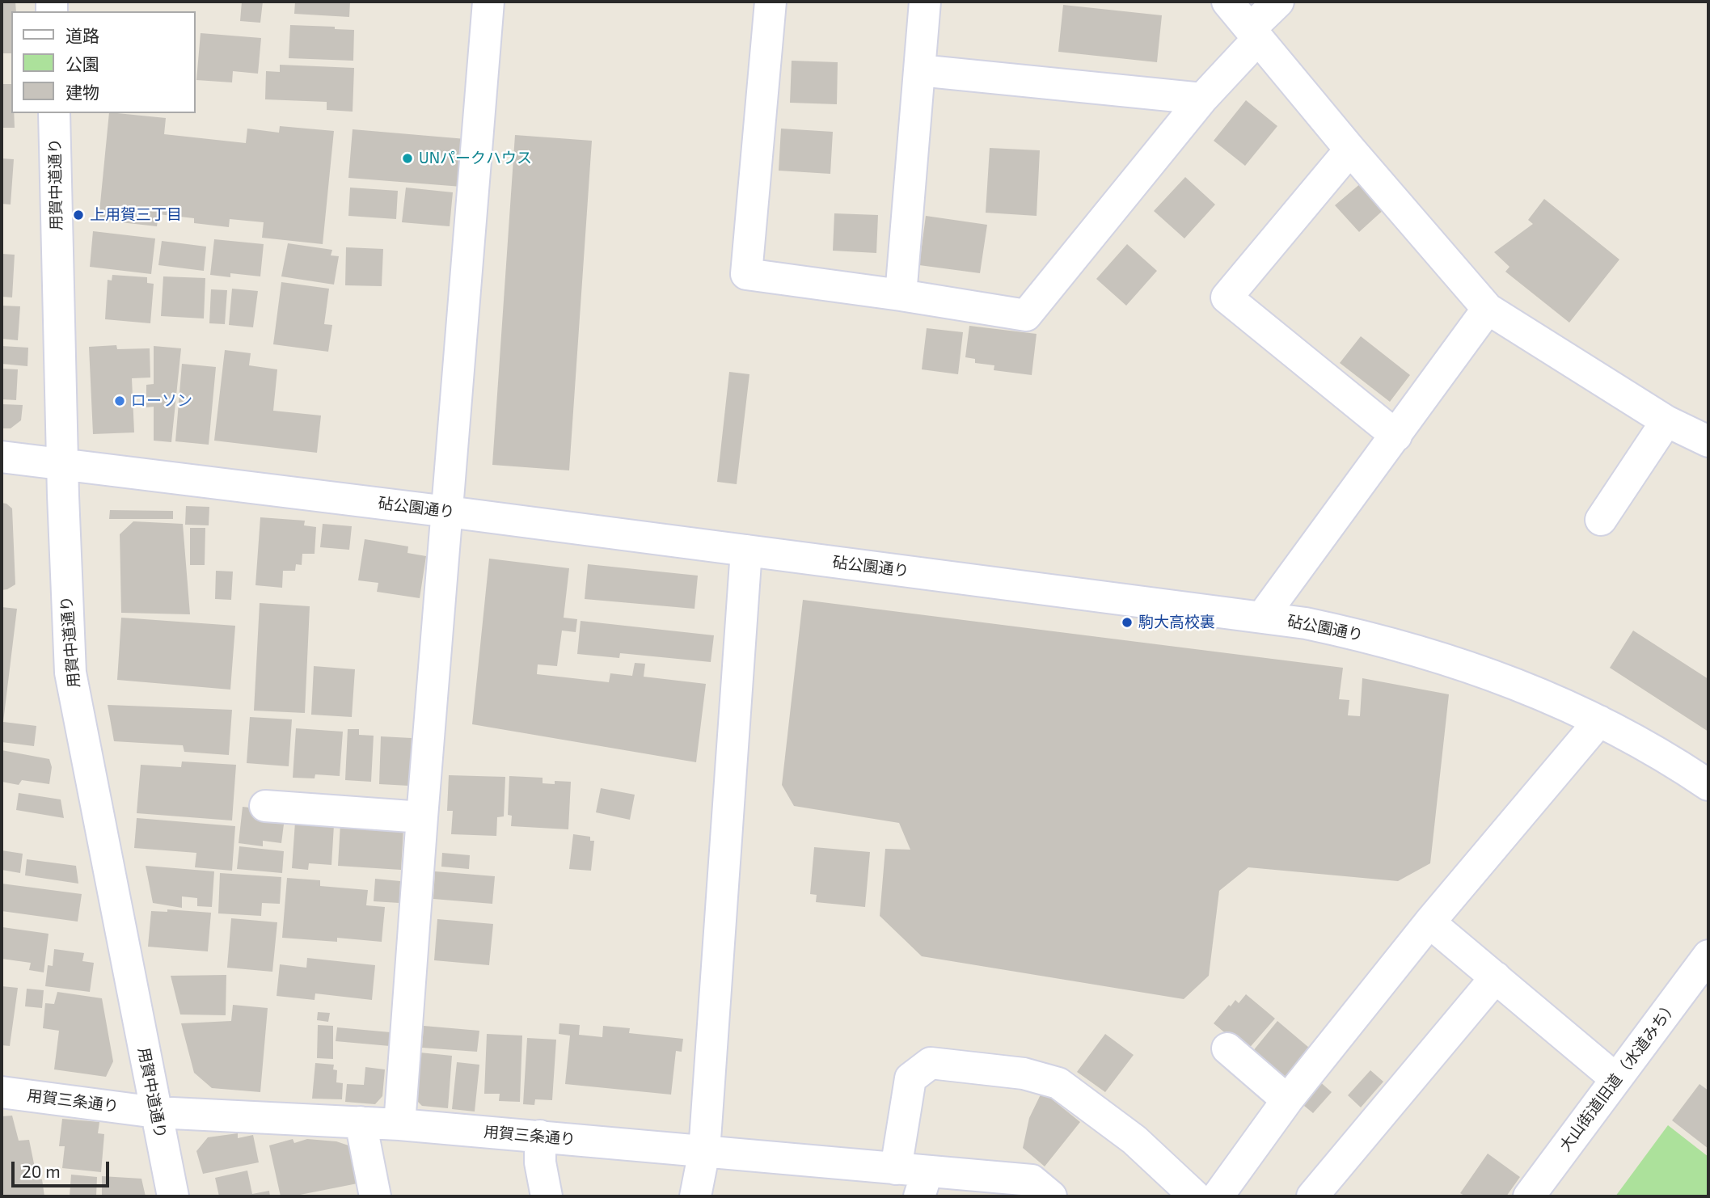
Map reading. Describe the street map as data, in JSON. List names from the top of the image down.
{
  "streets": {
    "street": [
      "用賀中道通り",
      "砧公園通り",
      "大山街道旧道（水道みち）",
      "用賀三条通り"
    ]
  },
  "crossings": [
    ["用賀中道通り", "砧公園通り"],
    ["用賀中道通り", "用賀三条通り"]
  ],
  "places": [
    "UNパークハウス",
    "上用賀三丁目",
    "ローソン",
    "駒大高校裏"
  ],
  "legend": ["道路", "公園", "建物"],
  "scale_bar": "20 m"
}
